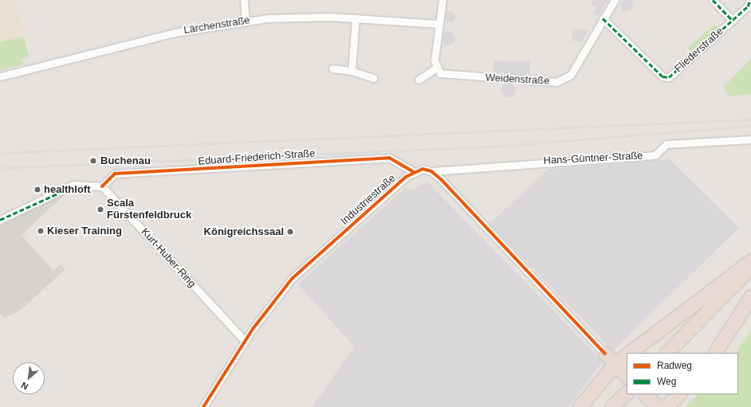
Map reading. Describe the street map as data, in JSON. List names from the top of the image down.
{
  "streets": {
    "street": [
      "Lärchenstraße",
      "Fliederstraße",
      "Weidenstraße",
      "Eduard-Friederich-Straße",
      "Hans-Güntner-Straße",
      "Industriestraße",
      "Kurt-Huber-Ring"
    ]
  },
  "crossings": [
    ["Fliederstraße", "Weidenstraße"],
    ["Eduard-Friederich-Straße", "Industriestraße"],
    ["Eduard-Friederich-Straße", "Kurt-Huber-Ring"],
    ["Industriestraße", "Kurt-Huber-Ring"]
  ],
  "places": [
    "Buchenau",
    "healthloft",
    "Scala Fürstenfeldbruck",
    "Kieser Training",
    "Königreichssaal"
  ],
  "legend": ["Radweg", "Weg"],
  "north": "bottom left"
}
